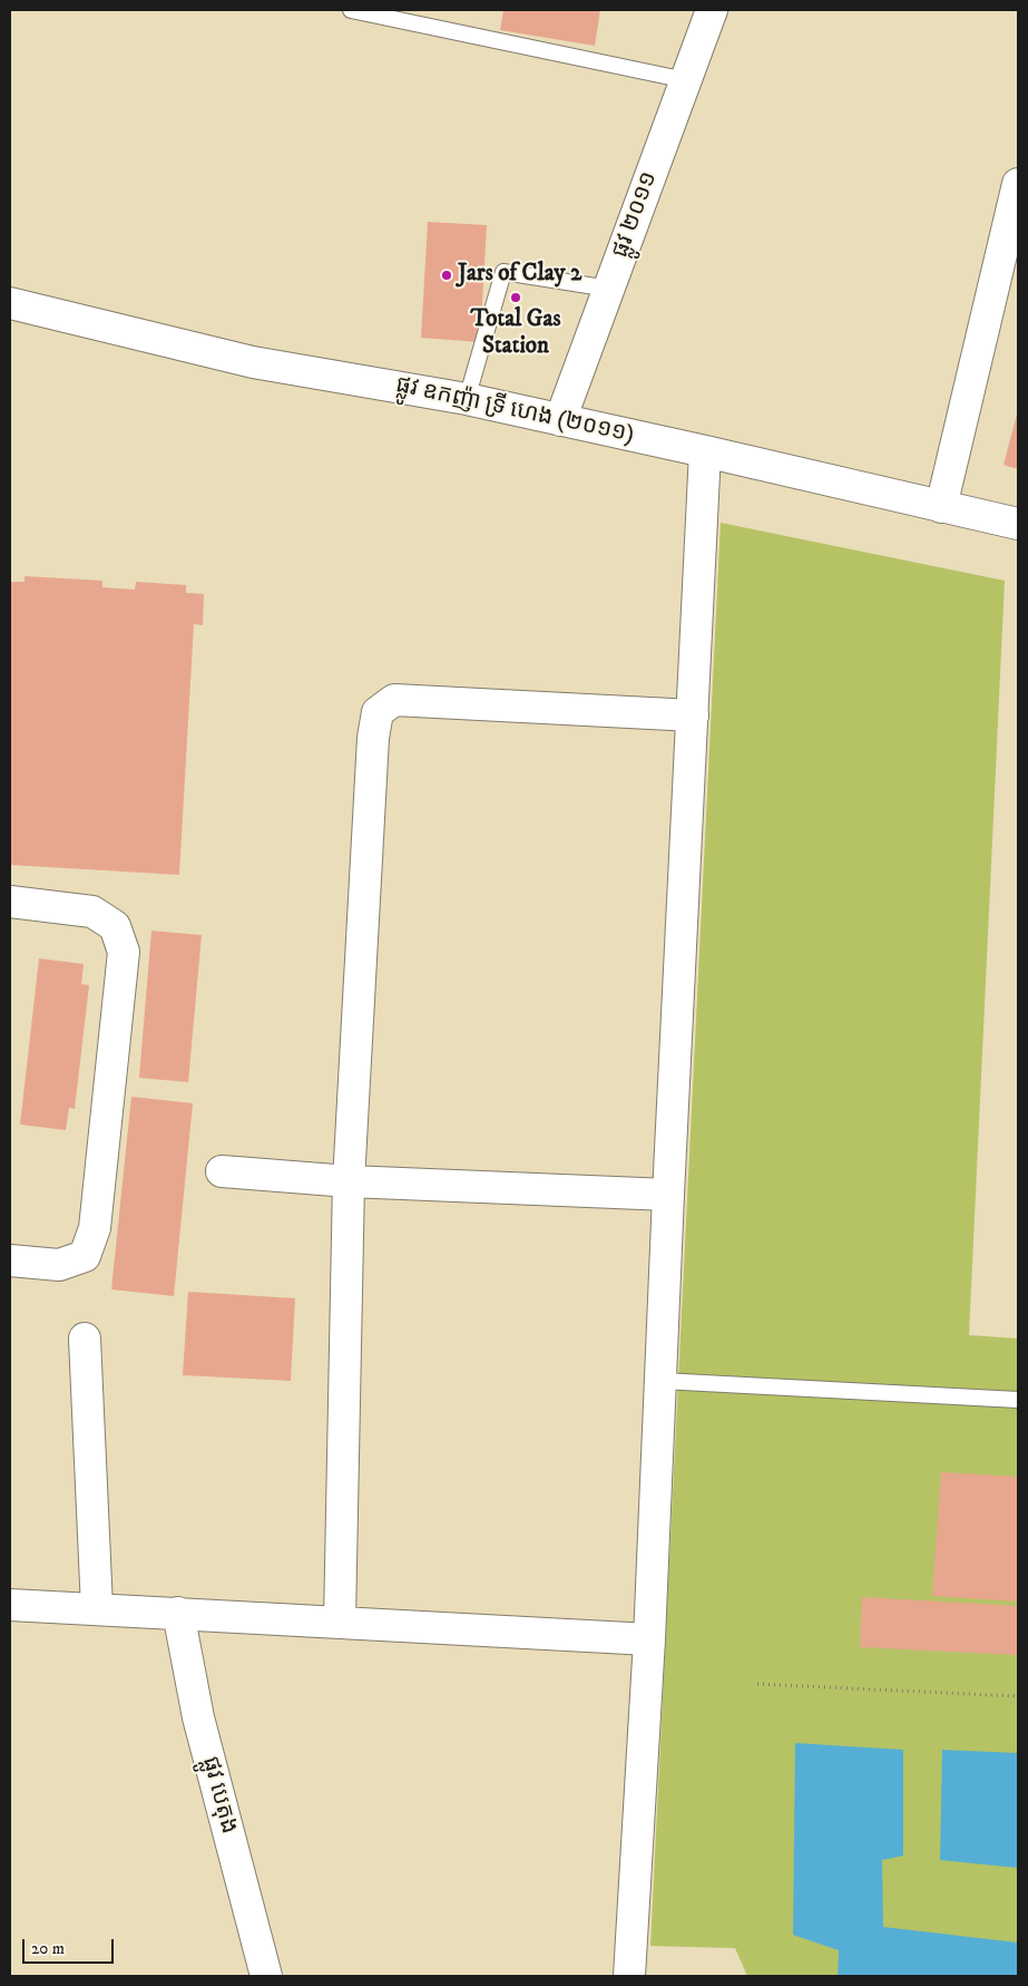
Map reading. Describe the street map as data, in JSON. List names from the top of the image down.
{
  "streets": {
    "street": ["ផ្លូវ ២០១១", "ផ្លូវ ឧកញ៉ា ទ្រី ហេង (២០១១)", "ផ្លូវ បេតុង"]
  },
  "crossings": [
    ["ផ្លូវ ២០១១", "ផ្លូវ ឧកញ៉ា ទ្រី ហេង (២០១១)"]
  ],
  "places": ["Jars of Clay 2", "Total Gas Station"],
  "scale_bar": "20 m"
}
